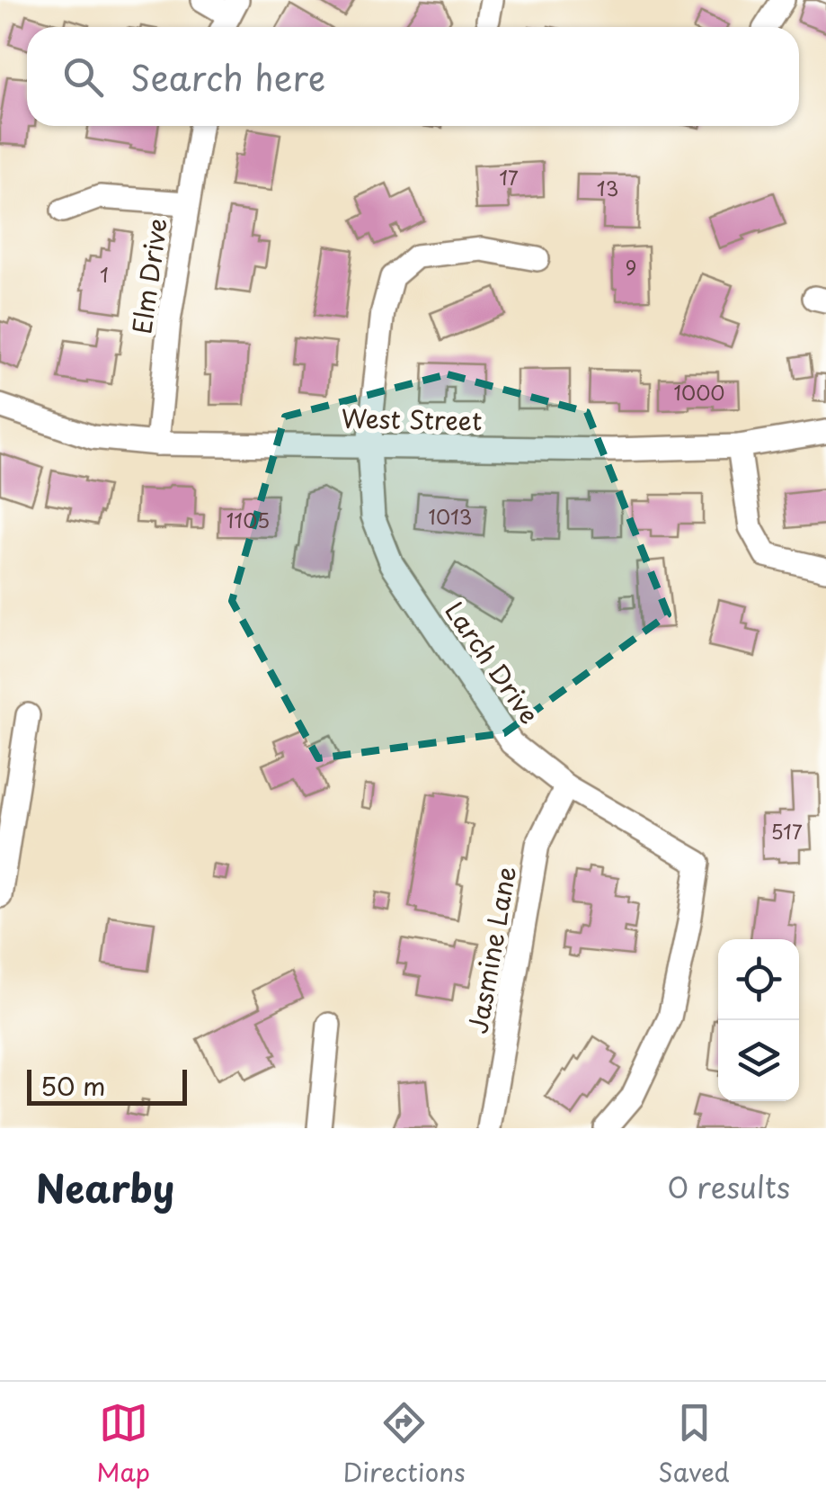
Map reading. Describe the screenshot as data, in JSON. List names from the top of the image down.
{
  "streets": {
    "street": [
      "Elm Drive",
      "West Street",
      "Larch Drive",
      "Jasmine Lane"
    ]
  },
  "crossings": [
    ["Elm Drive", "West Street"],
    ["West Street", "Larch Drive"],
    ["Larch Drive", "Jasmine Lane"]
  ],
  "house_numbers": [
    "17",
    "13",
    "9",
    "1",
    "1000",
    "1013",
    "1105",
    "517"
  ],
  "scale_bar": "50 m",
  "page": {
    "search": "Search here",
    "scale": "50 m",
    "heading": ["Nearby", "0 results"],
    "nav": ["Map", "Directions", "Saved"]
  }
}
